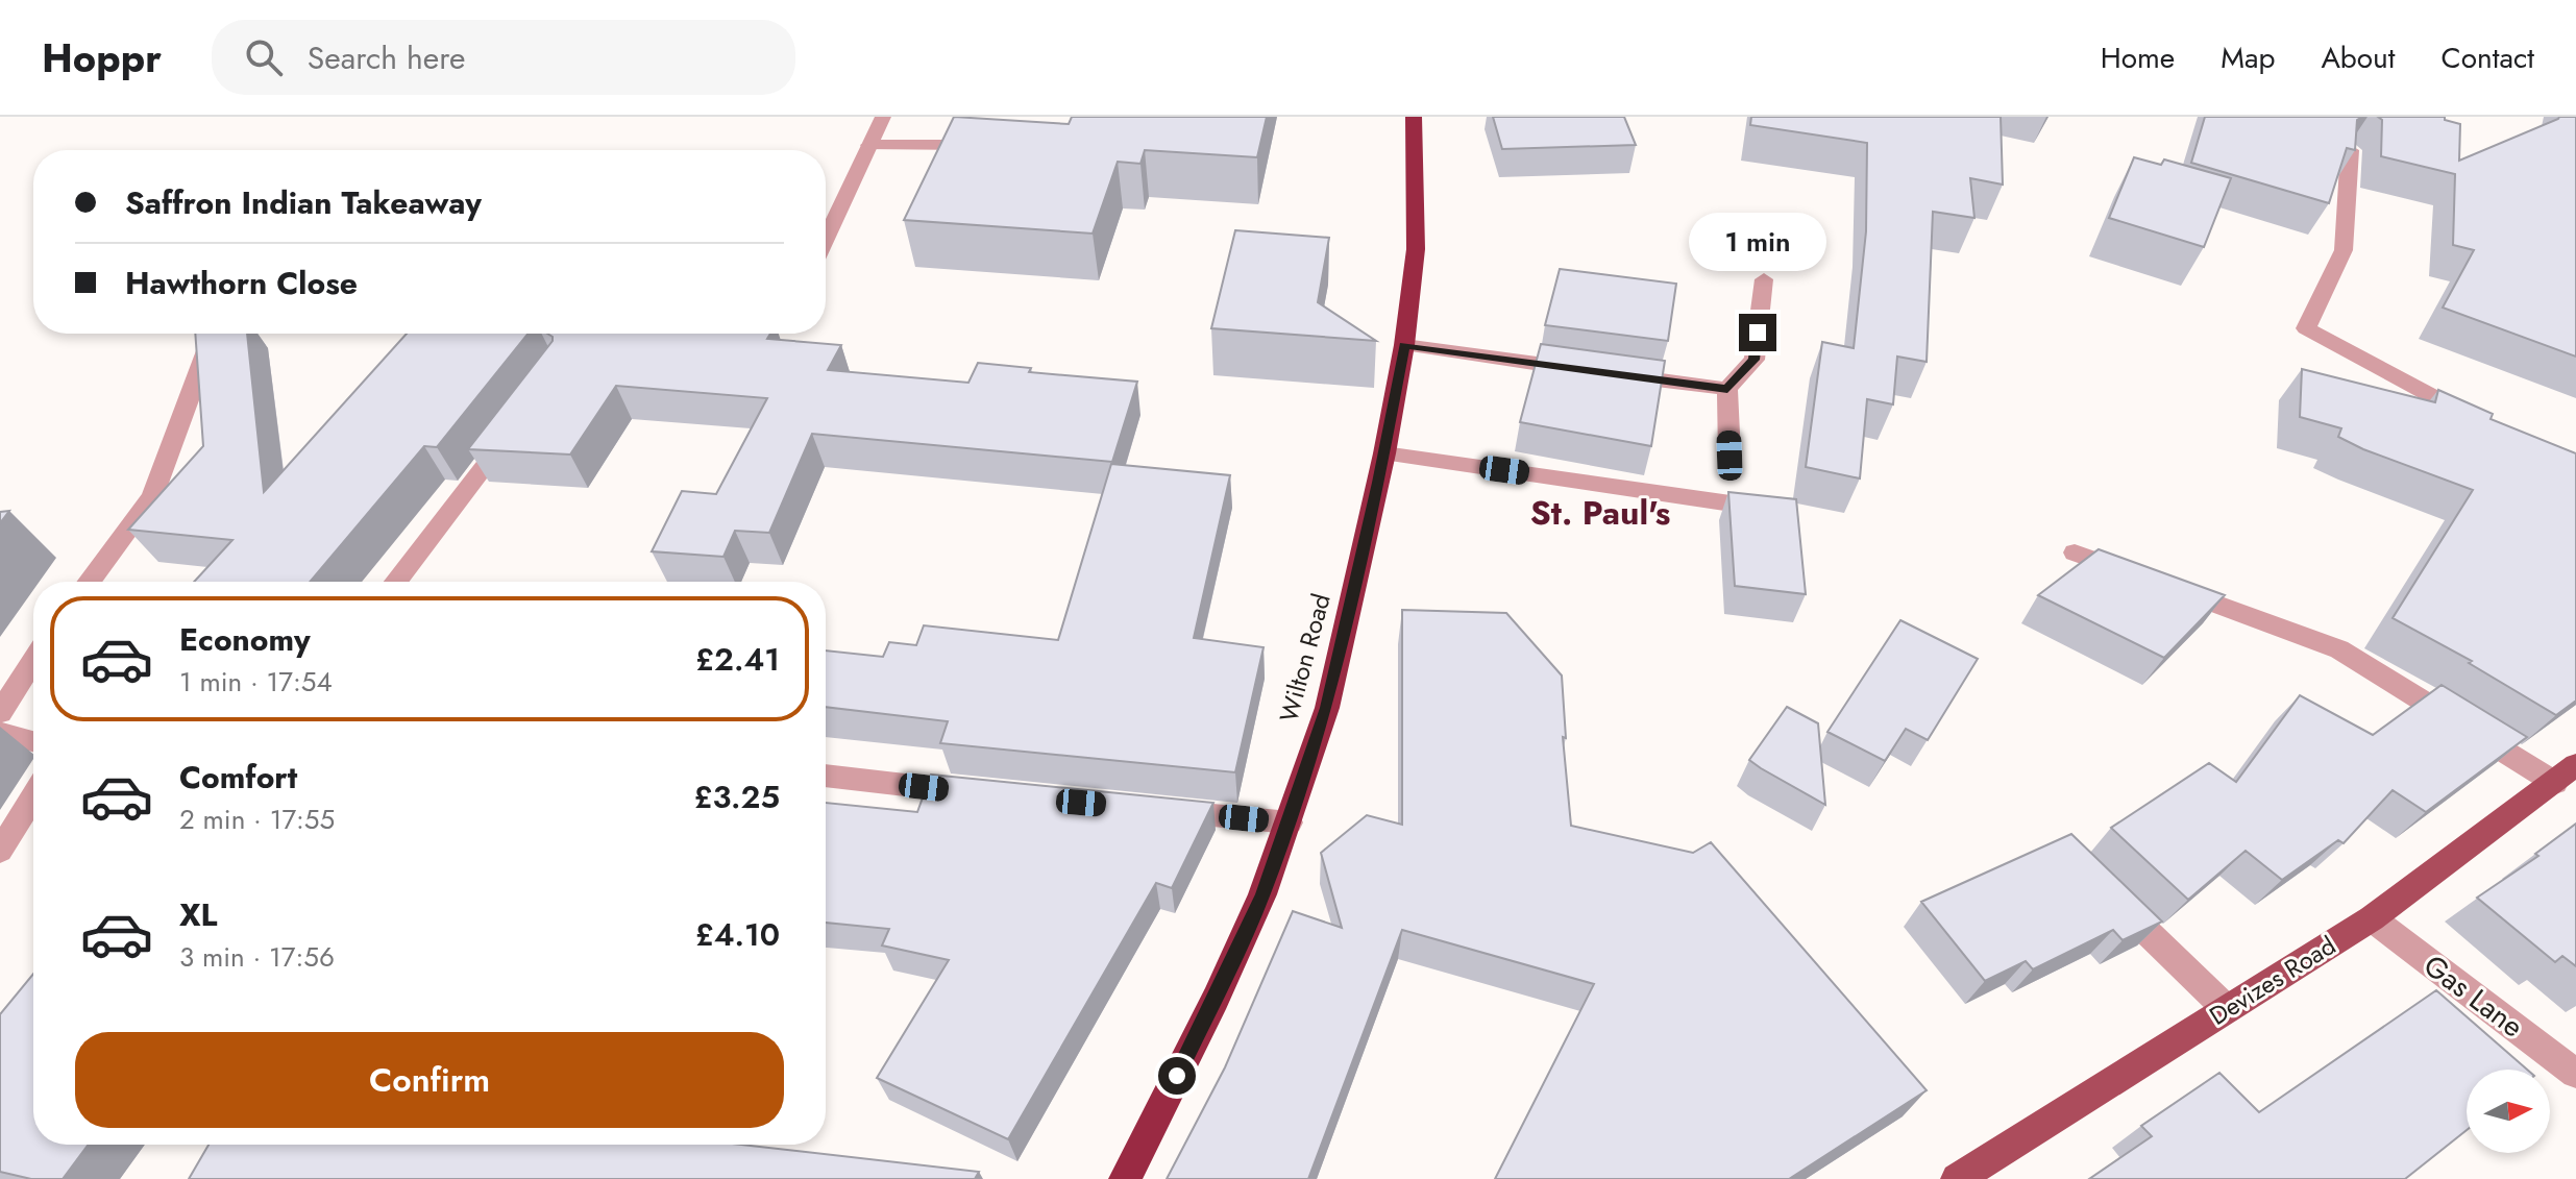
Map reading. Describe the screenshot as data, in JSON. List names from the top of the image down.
{
  "streets": {
    "highway": ["Wilton Road"],
    "main road": ["Devizes Road"],
    "street": ["Gas Lane"]
  },
  "crossings": [
    ["Devizes Road", "Gas Lane"]
  ],
  "districts": ["St. Paul's"],
  "north": "right",
  "page": {
    "header": "Hoppr",
    "search": "Search here",
    "nav": [
      "Home",
      "Map",
      "About",
      "Contact"
    ],
    "banner": ["Saffron Indian Takeaway", "Hawthorn Close"],
    "bubble": "1 min",
    "list": [
      {
        "name": "Economy",
        "note": "1 min · 17:54",
        "value": "£2.41"
      },
      {
        "name": "Comfort",
        "note": "2 min · 17:55",
        "value": "£3.25"
      },
      {
        "name": "XL",
        "note": "3 min · 17:56",
        "value": "£4.10"
      }
    ],
    "buttons": "Confirm"
  }
}
